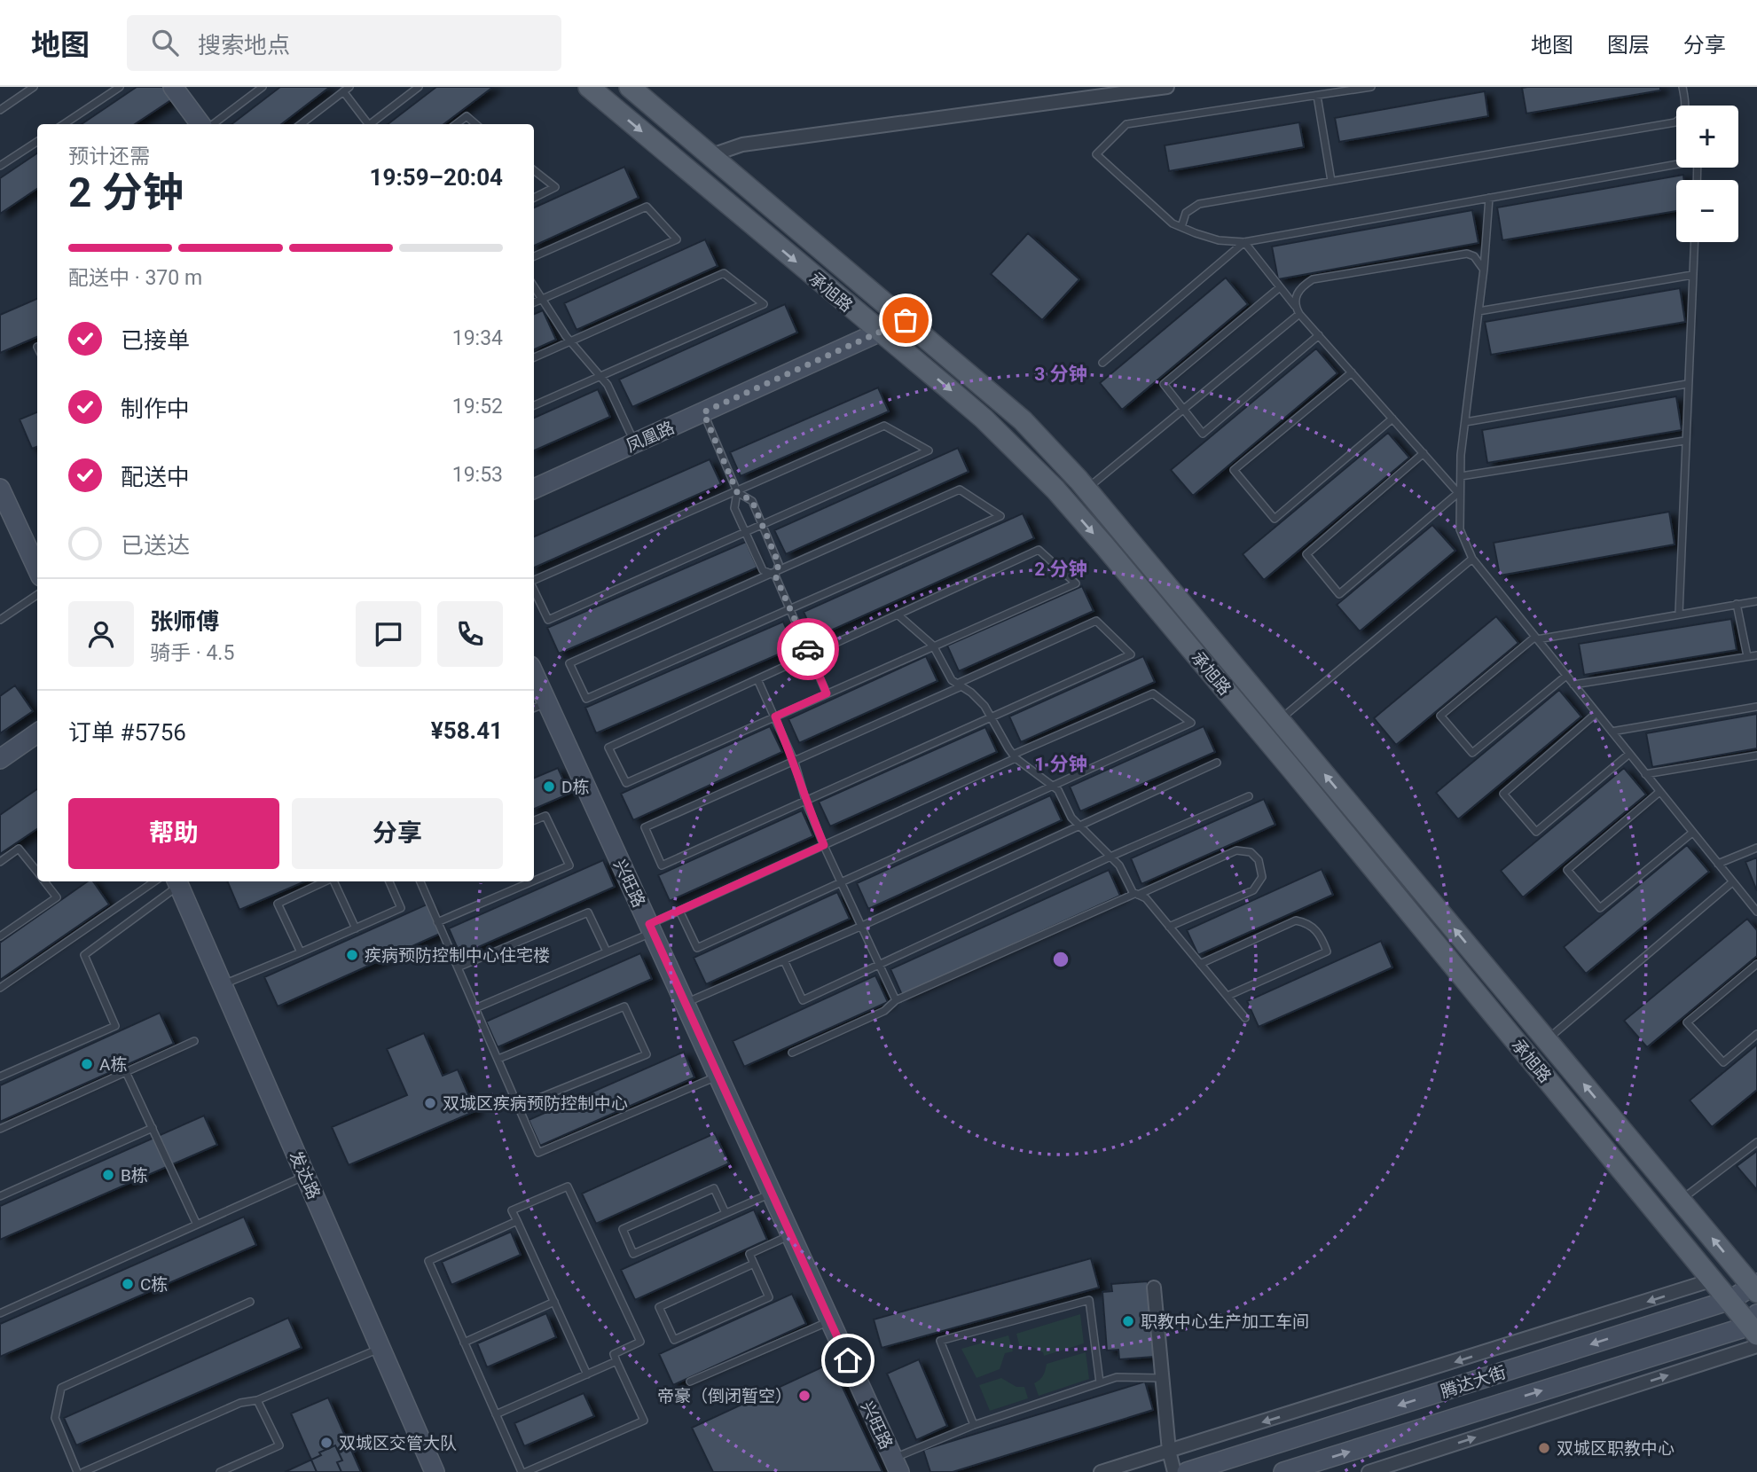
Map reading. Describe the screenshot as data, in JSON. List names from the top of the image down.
{
  "streets": {
    "main road": ["承旭路"],
    "street": [
      "凤凰路",
      "兴旺路",
      "发达路",
      "腾达大街"
    ]
  },
  "crossings": [
    ["承旭路", "凤凰路"],
    ["承旭路", "腾达大街"]
  ],
  "places": [
    "D栋",
    "疾病预防控制中心住宅楼",
    "A栋",
    "双城区疾病预防控制中心",
    "B栋",
    "C栋",
    "职教中心生产加工车间",
    "帝豪（倒闭暂空）",
    "双城区交管大队",
    "双城区职教中心"
  ],
  "page": {
    "header": "地图",
    "search": "搜索地点",
    "nav": ["地图", "图层", "分享"],
    "map_buttons": ["+", "−"],
    "heading": ["2 分钟", "预计还需", "19:59–20:04"],
    "panel": [
      "张师傅",
      "骑手 · 4.5",
      "订单 #5756",
      "¥58.41"
    ],
    "bar": "配送中 · 370 m",
    "list": [
      ["已接单", "19:34"],
      ["制作中", "19:52"],
      ["配送中", "19:53"],
      "已送达"
    ],
    "buttons": ["帮助", "分享"]
  },
  "rings": ["3 分钟", "2 分钟", "1 分钟"]
}
